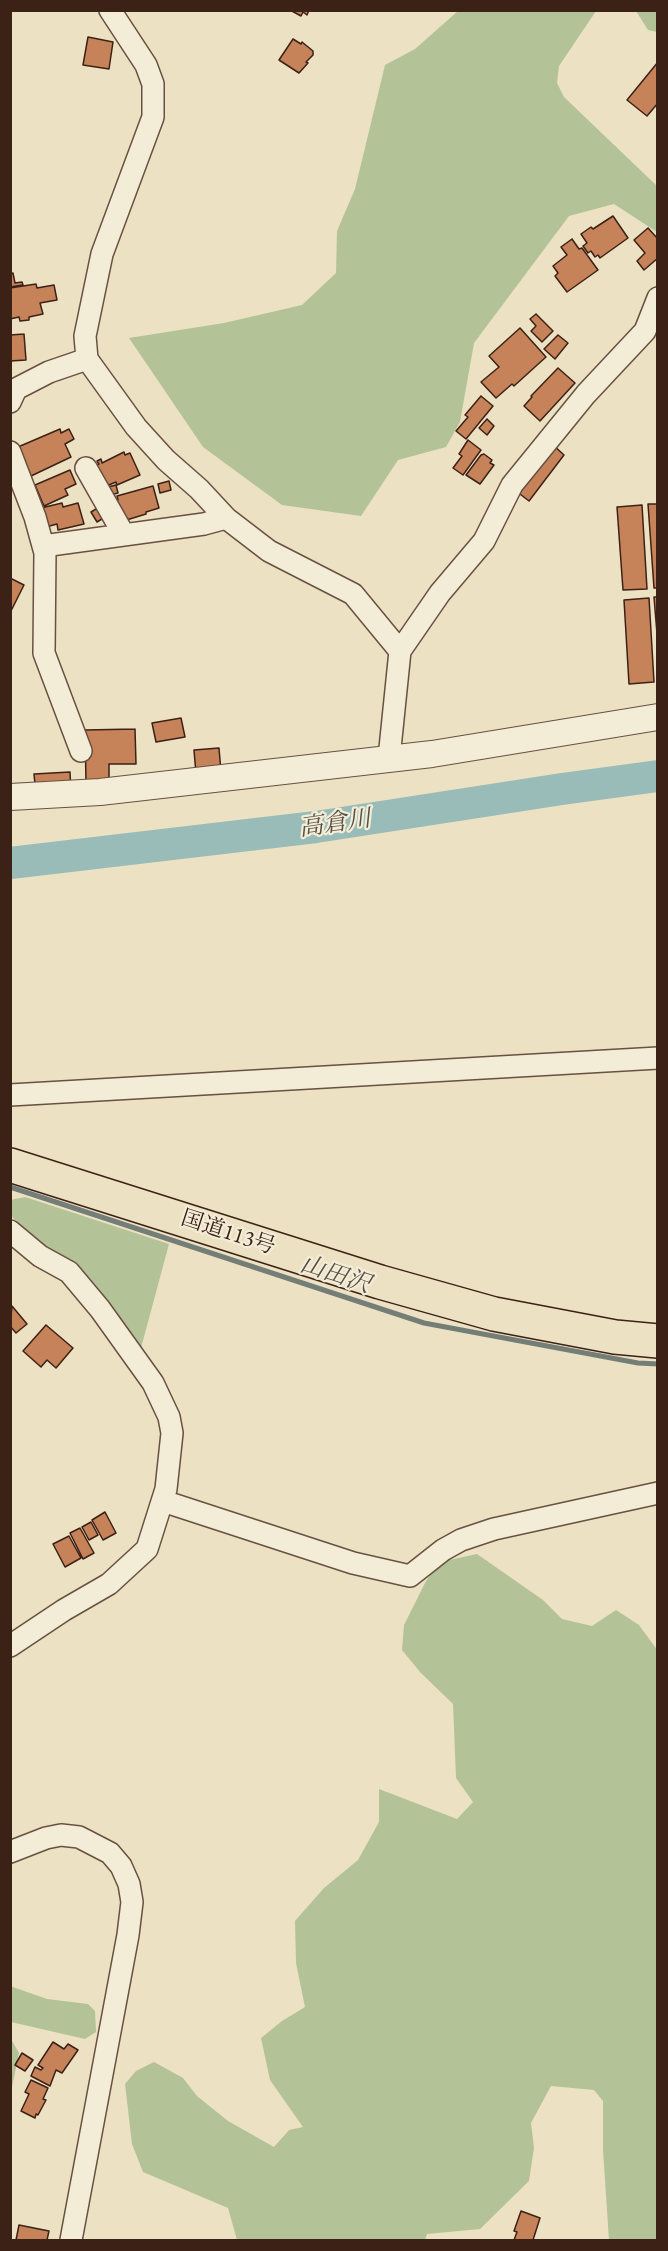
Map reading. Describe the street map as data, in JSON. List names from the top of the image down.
{
  "streets": {
    "highway": ["国道113号"]
  },
  "water": ["高倉川", "山田沢"]
}
